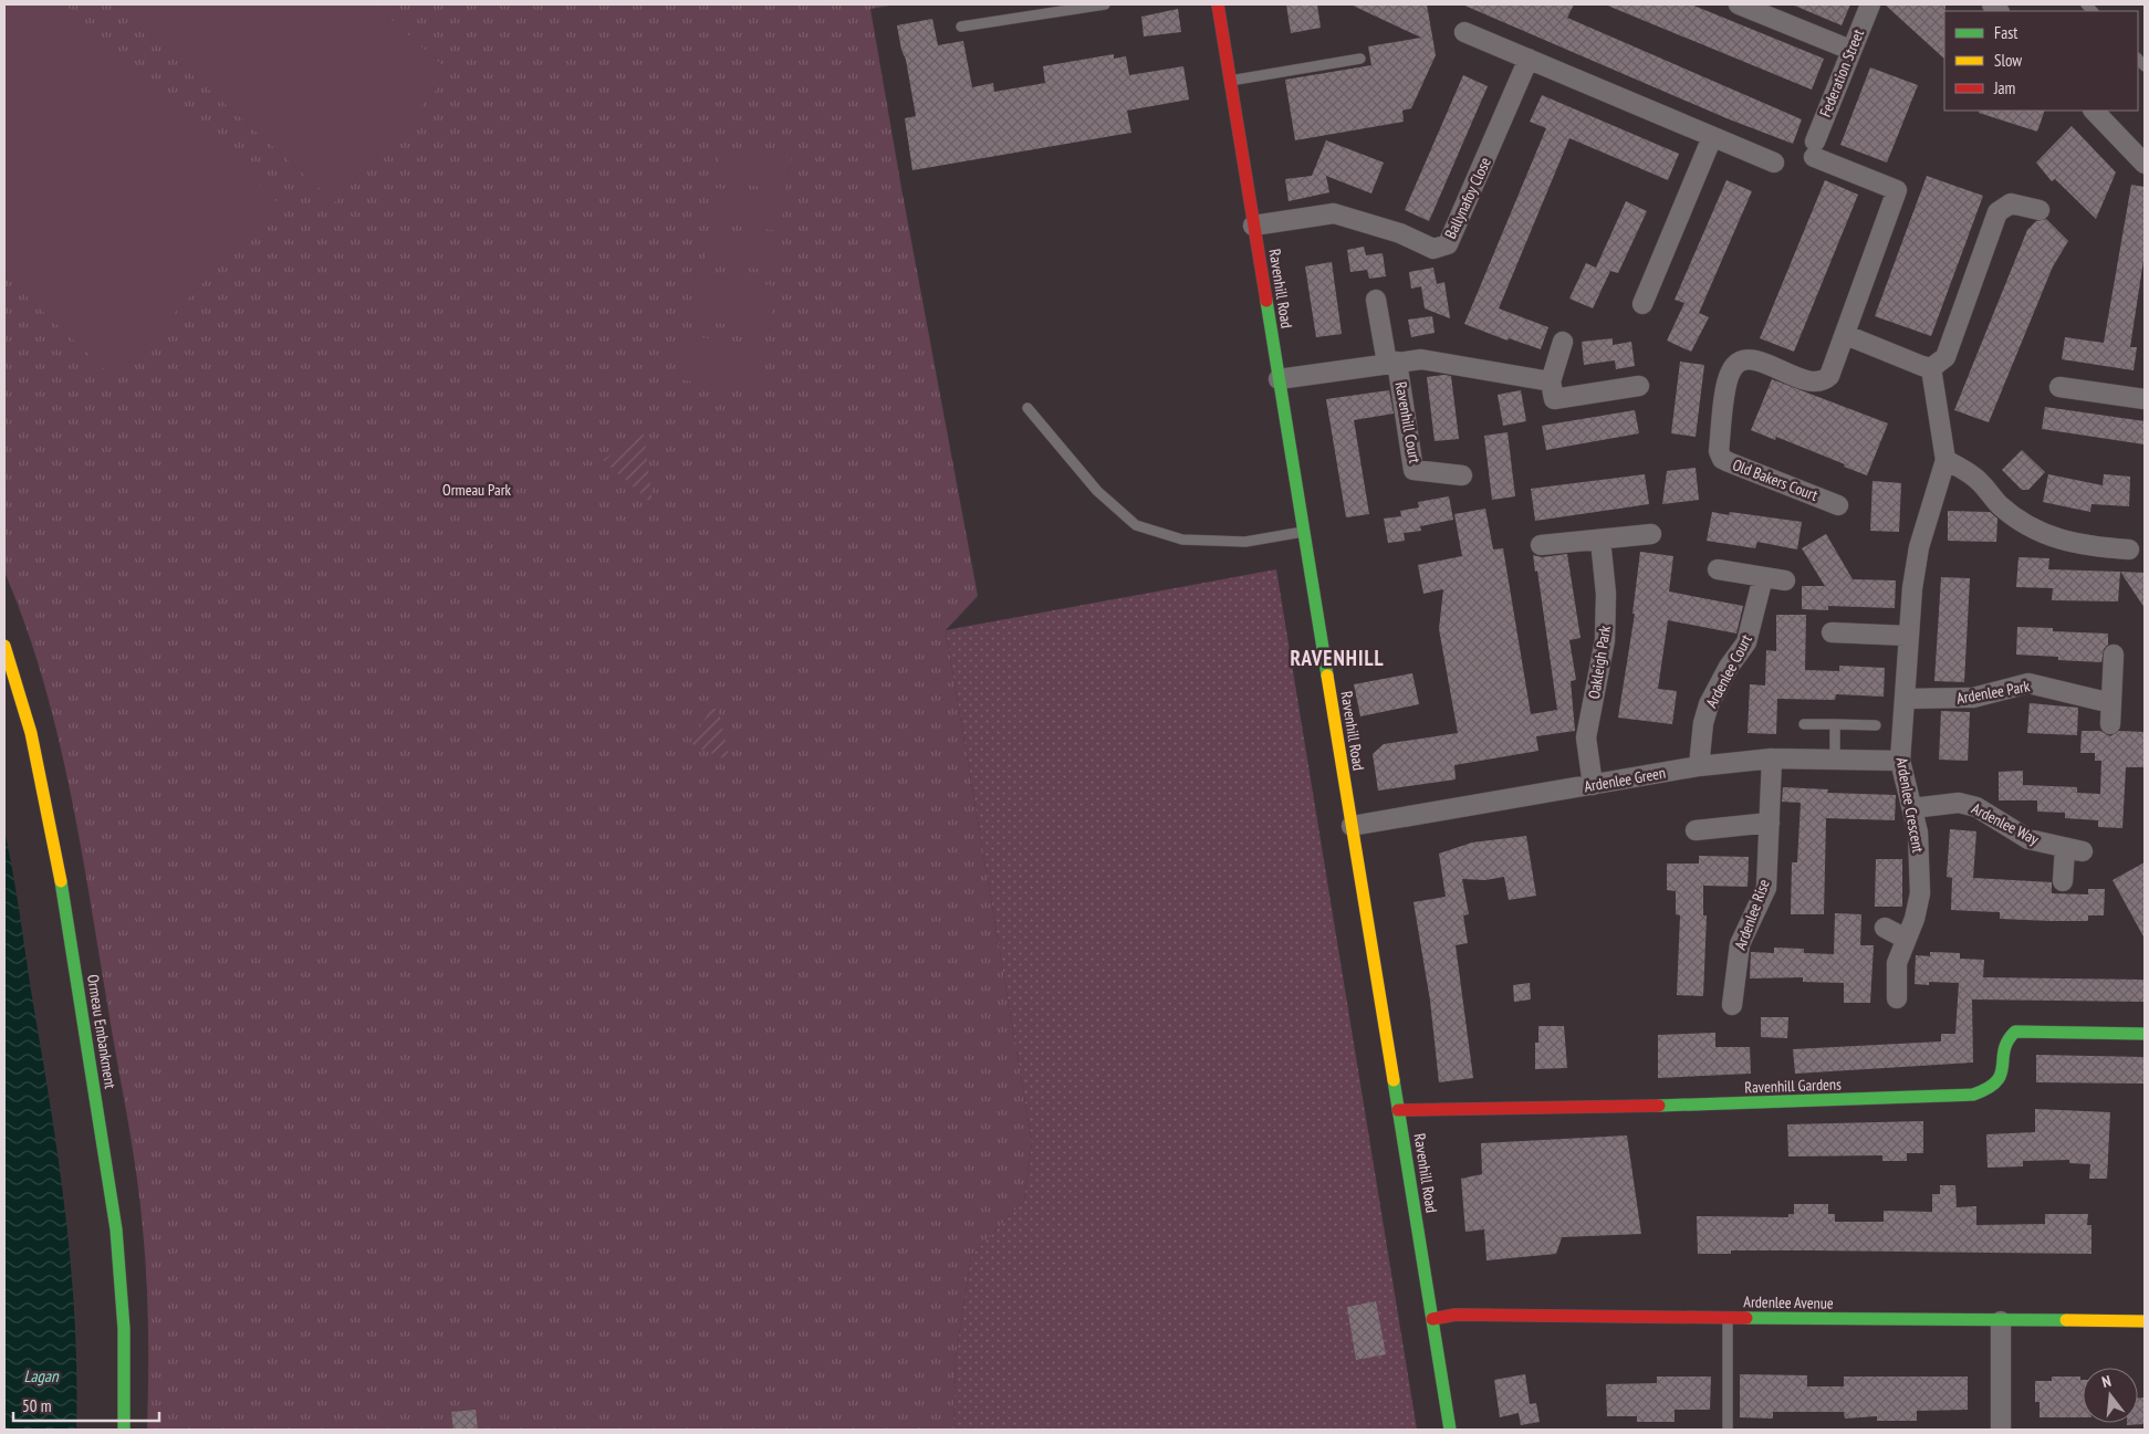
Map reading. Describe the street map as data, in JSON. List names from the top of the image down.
{
  "streets": {
    "street": [
      "Federation Street",
      "Ballynafoy Close",
      "Ravenhill Road",
      "Ravenhill Court",
      "Old Bakers Court",
      "Oakleigh Park",
      "Ardenlee Court",
      "Ardenlee Park",
      "Ardenlee Green",
      "Ardenlee Crescent",
      "Ardenlee Way",
      "Ardenlee Rise",
      "Ormeau Embankment",
      "Ravenhill Gardens",
      "Ardenlee Avenue"
    ]
  },
  "crossings": [
    ["Federation Street", "Old Bakers Court"],
    ["Ballynafoy Close", "Ravenhill Road"],
    ["Ravenhill Road", "Ravenhill Court"],
    ["Ravenhill Road", "Ardenlee Green"],
    ["Ravenhill Road", "Ravenhill Gardens"],
    ["Ravenhill Road", "Ardenlee Avenue"],
    ["Oakleigh Park", "Ardenlee Green"],
    ["Ardenlee Court", "Ardenlee Green"],
    ["Ardenlee Park", "Ardenlee Crescent"],
    ["Ardenlee Green", "Ardenlee Crescent"],
    ["Ardenlee Green", "Ardenlee Rise"],
    ["Ardenlee Crescent", "Ardenlee Way"]
  ],
  "districts": ["RAVENHILL"],
  "water": ["Lagan"],
  "parks": ["Ormeau Park"],
  "legend": ["Fast", "Slow", "Jam"],
  "scale_bar": "50 m",
  "north": "top"
}
